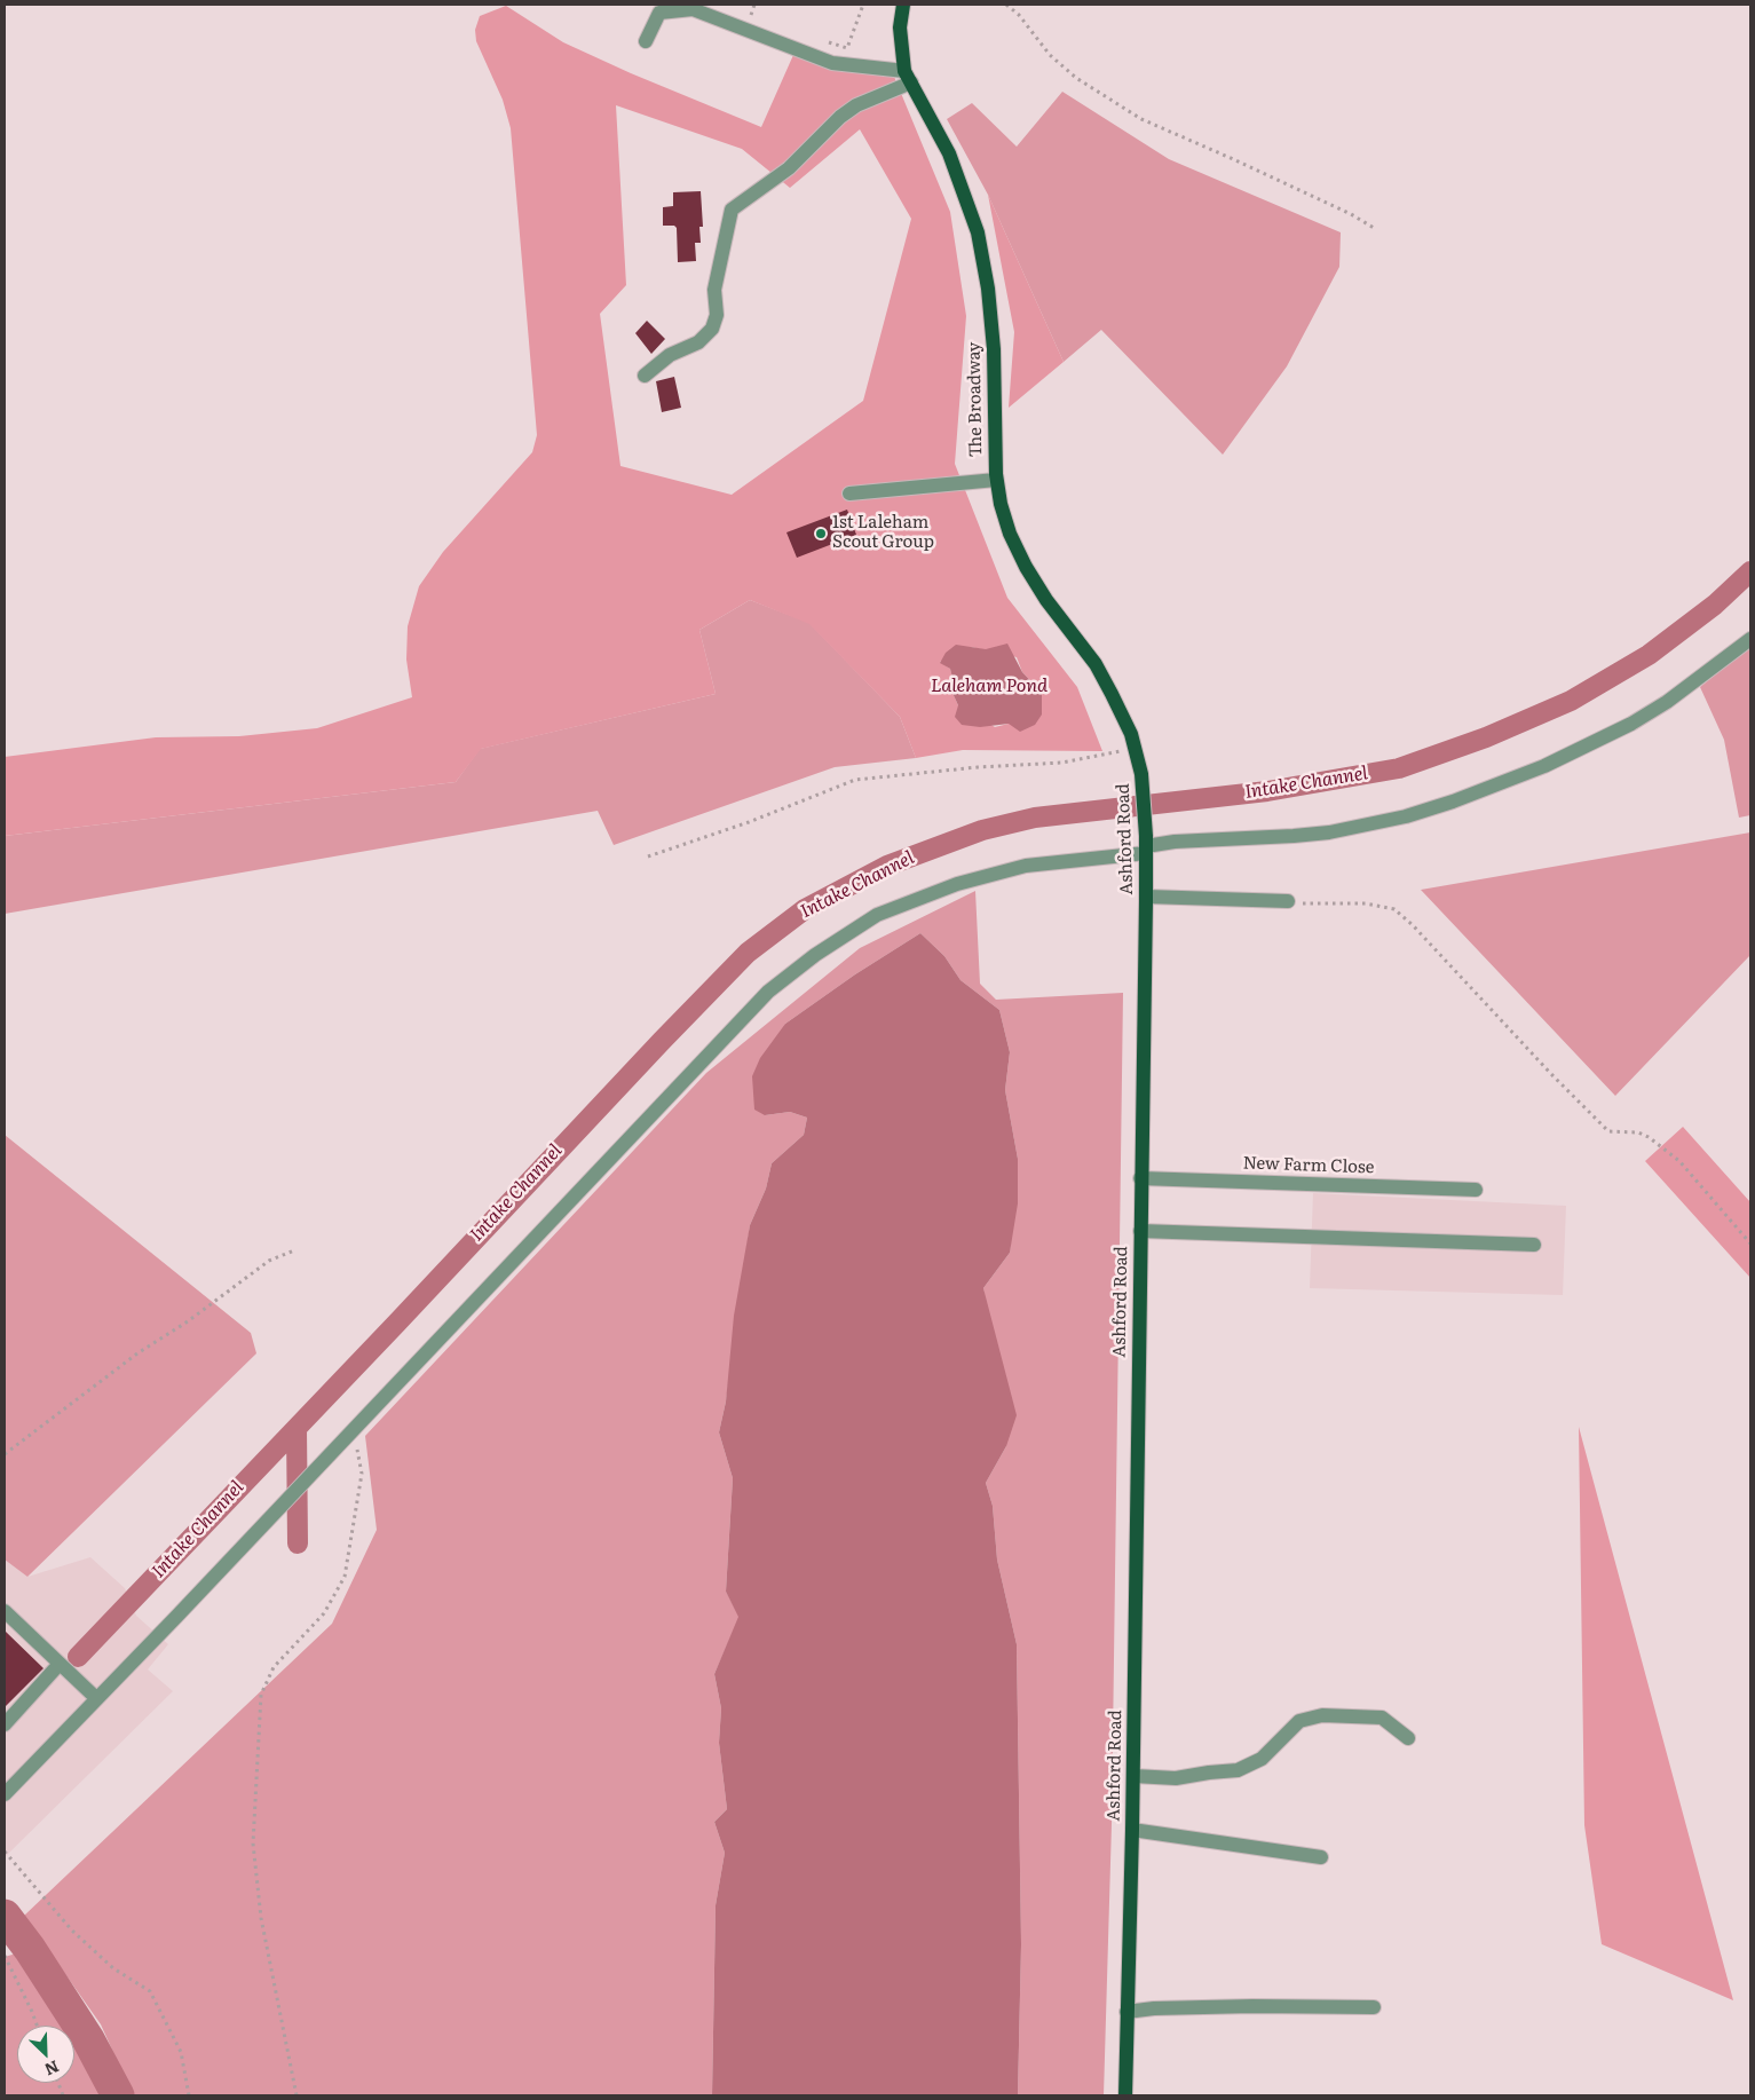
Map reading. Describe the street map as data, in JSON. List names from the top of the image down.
{
  "streets": {
    "main road": ["The Broadway", "Ashford Road"],
    "street": ["New Farm Close"]
  },
  "crossings": [
    ["The Broadway", "Ashford Road"],
    ["Ashford Road", "New Farm Close"]
  ],
  "water": ["Laleham Pond", "Intake Channel"],
  "places": ["1st Laleham Scout Group"],
  "north": "bottom right"
}
